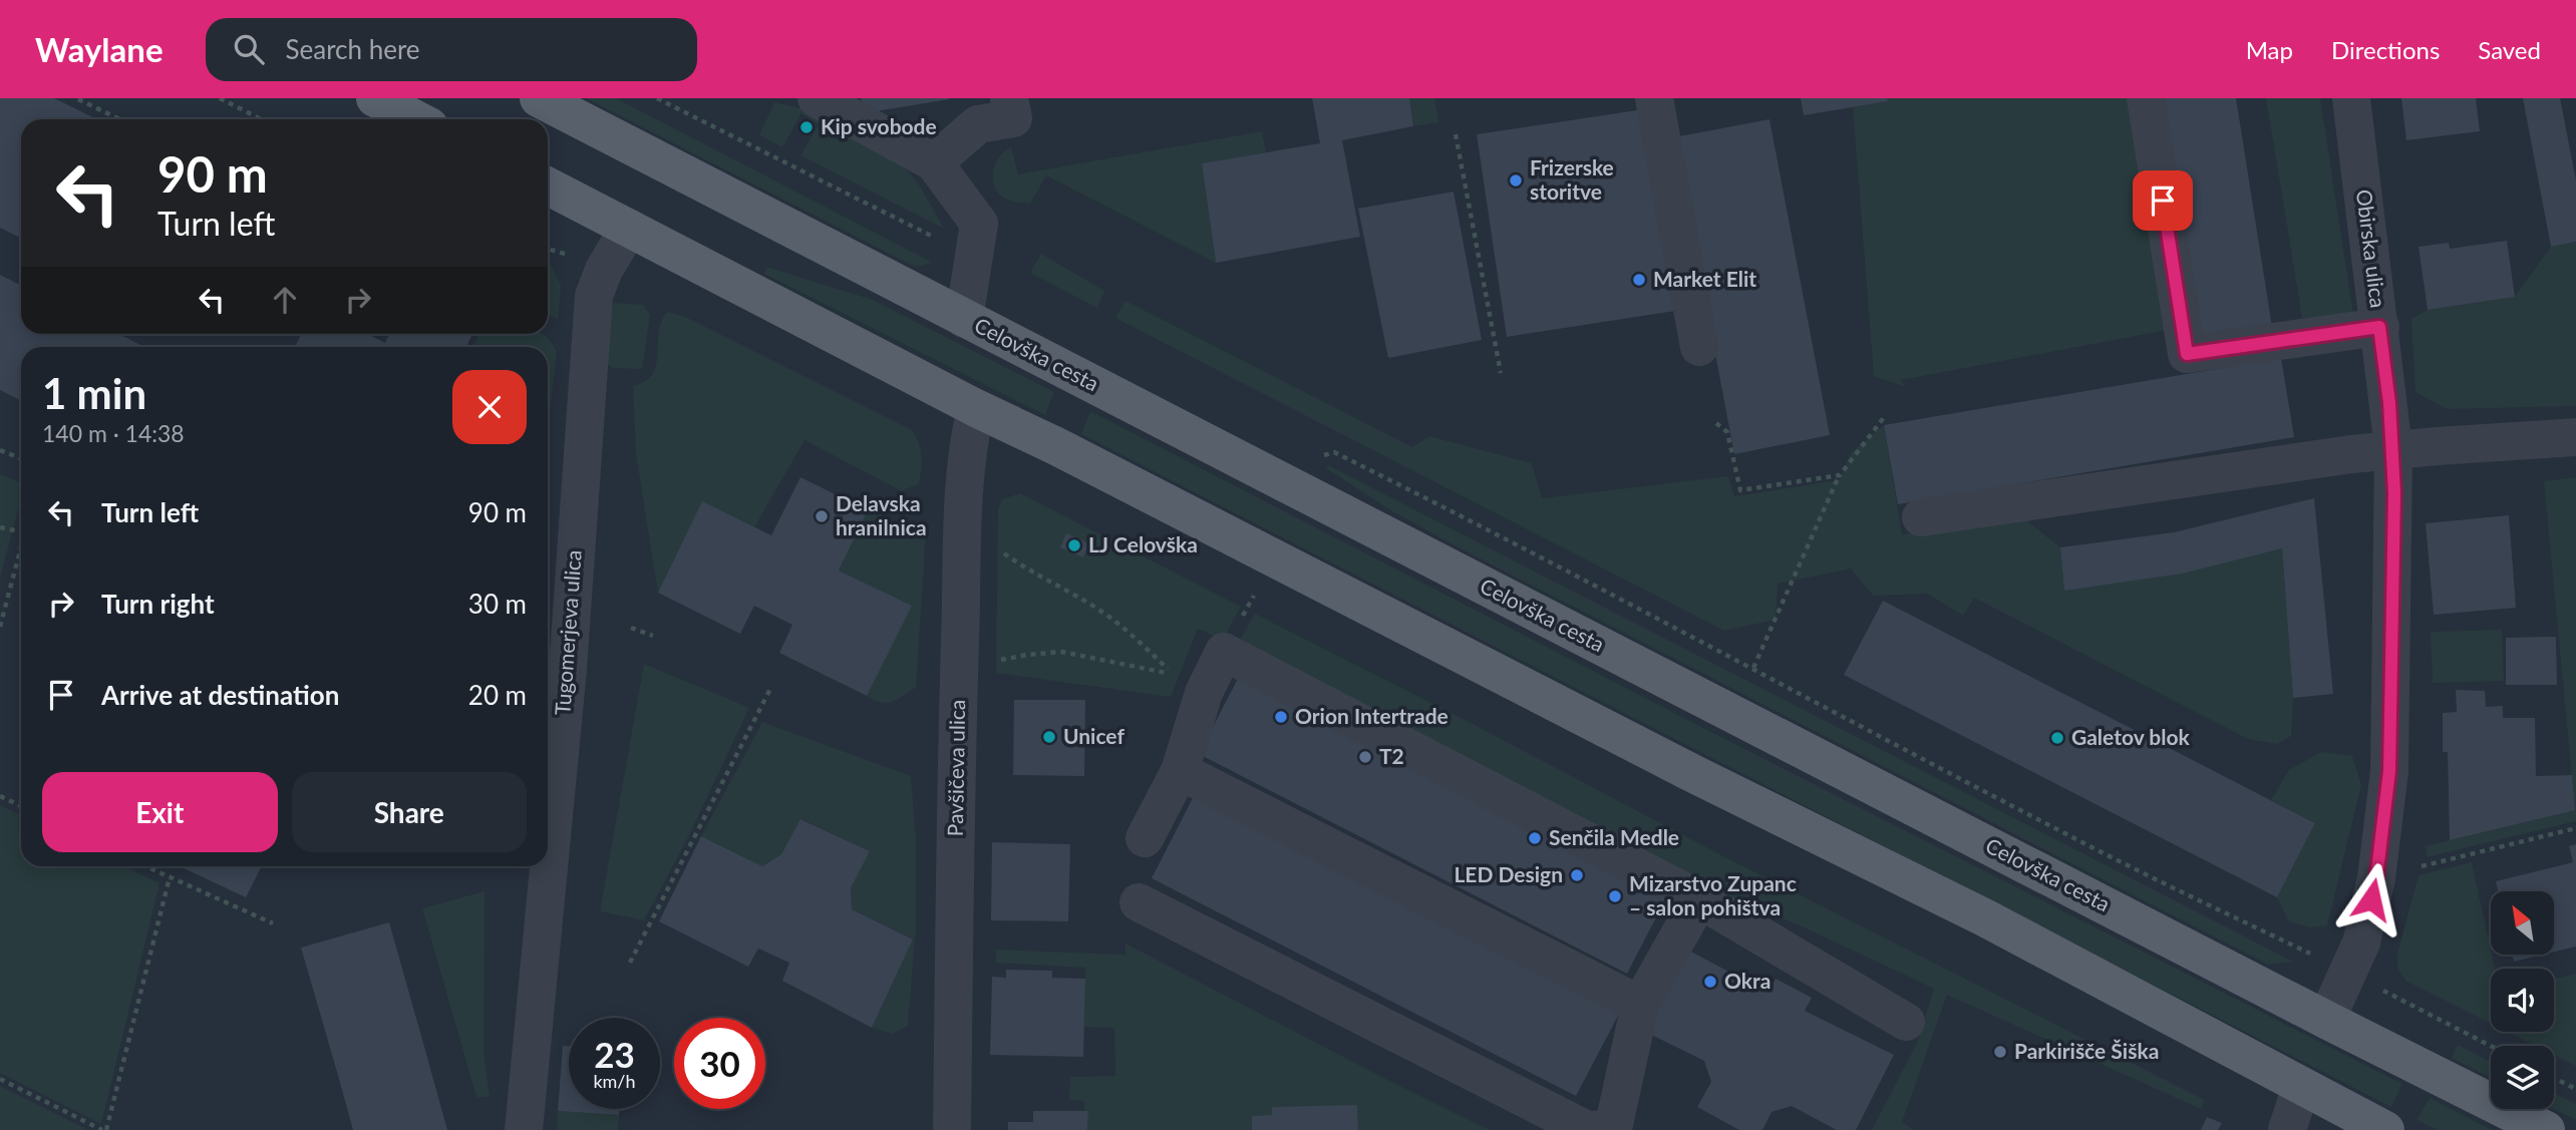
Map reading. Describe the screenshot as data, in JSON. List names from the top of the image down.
{
  "streets": {
    "main road": ["Celovška cesta"],
    "street": ["Obirska ulica", "Tugomerjeva ulica", "Pavšičeva ulica"]
  },
  "crossings": [
    ["Obirska ulica", "Celovška cesta"]
  ],
  "places": [
    "Kip svobode",
    "Frizerske storitve",
    "Market Elit",
    "Delavska hranilnica",
    "LJ Celovška",
    "Orion Intertrade",
    "Unicef",
    "Galetov blok",
    "T2",
    "Senčila Medle",
    "LED Design",
    "Mizarstvo Zupanc – salon pohištva",
    "Okra",
    "Parkirišče Šiška"
  ],
  "north": "top left",
  "page": {
    "header": "Waylane",
    "search": "Search here",
    "nav": ["Map", "Directions", "Saved"],
    "turn": ["90 m", "Turn left"],
    "heading": ["1 min", "140 m · 14:38"],
    "list": [
      {
        "name": "Turn left",
        "value": "90 m"
      },
      {
        "name": "Turn right",
        "value": "30 m"
      },
      {
        "name": "Arrive at destination",
        "value": "20 m"
      }
    ],
    "buttons": ["Exit", "Share"],
    "speed": "23 km/h",
    "limit": "30"
  }
}
